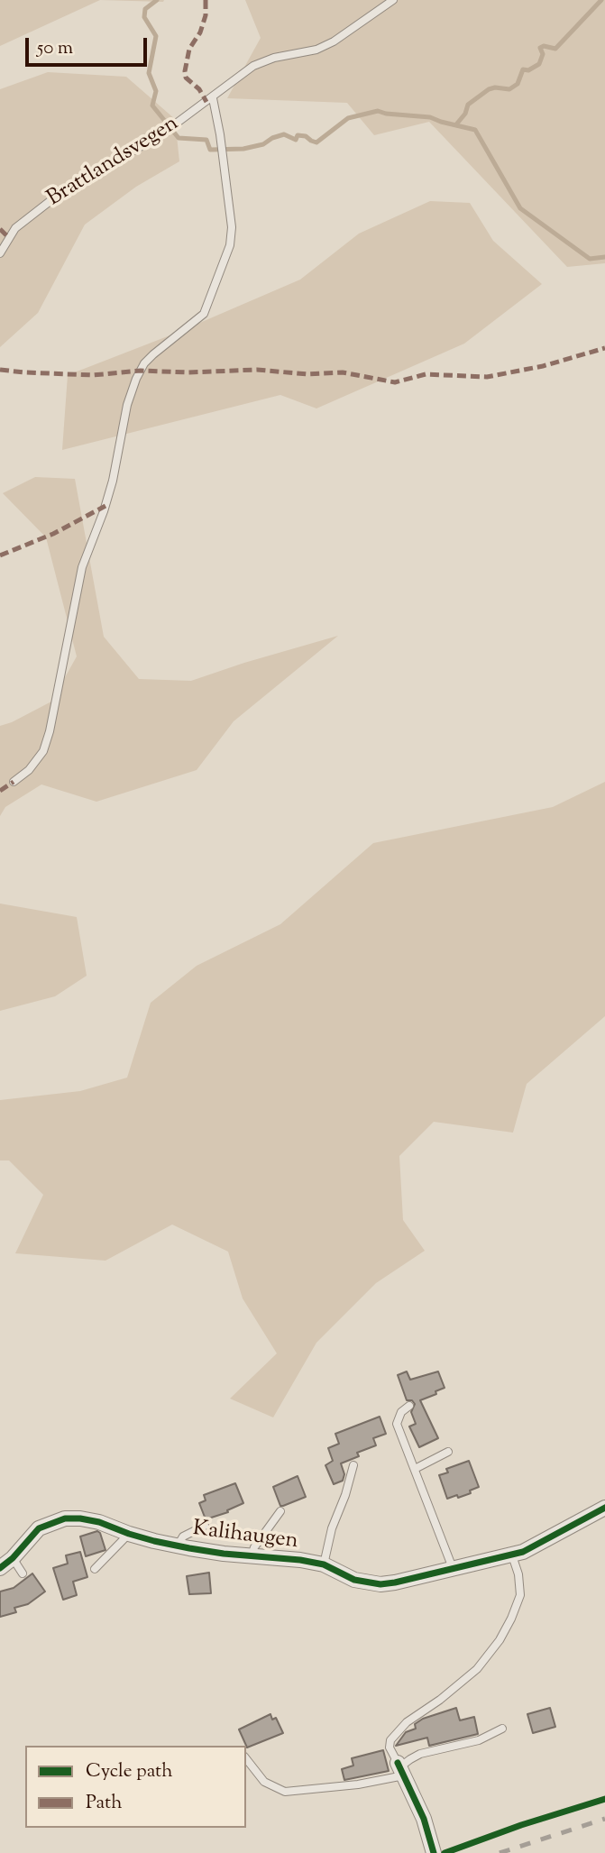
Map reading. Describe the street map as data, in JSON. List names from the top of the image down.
{
  "streets": {
    "street": ["Kalihaugen"],
    "lane": ["Brattlandsvegen"]
  },
  "legend": ["Cycle path", "Path"],
  "scale_bar": "50 m"
}
